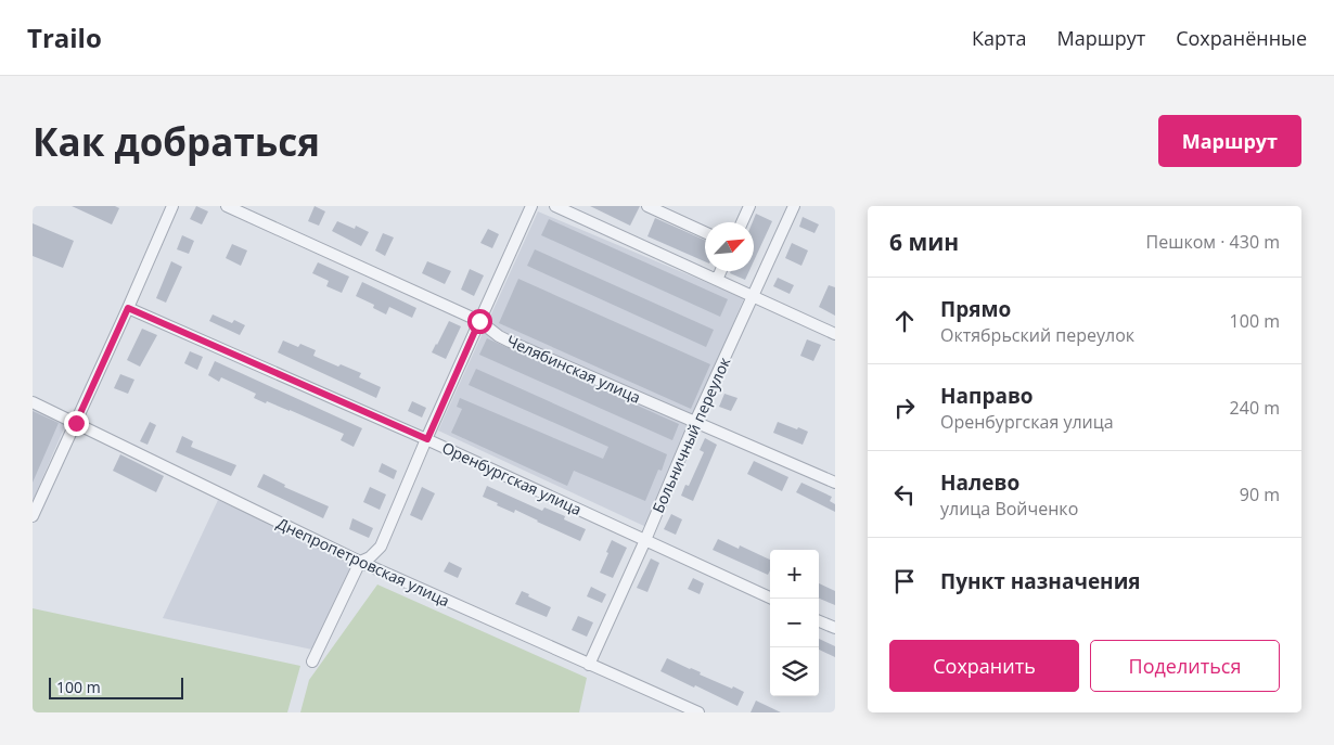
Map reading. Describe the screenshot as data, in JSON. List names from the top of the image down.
{
  "streets": {
    "street": [
      "Челябинская улица",
      "Больничный переулок",
      "Оренбургская улица",
      "Днепропетровская улица"
    ]
  },
  "crossings": [
    ["Челябинская улица", "Больничный переулок"],
    ["Больничный переулок", "Оренбургская улица"],
    ["Больничный переулок", "Днепропетровская улица"]
  ],
  "scale_bar": "100 m",
  "north": "top right",
  "page": {
    "header": "Trailo",
    "nav": ["Карта", "Маршрут", "Сохранённые"],
    "buttons": [
      "Маршрут",
      ["Сохранить", "Поделиться"]
    ],
    "title": "Как добраться",
    "heading": ["6 мин", "Пешком · 430 m"],
    "list": [
      ["Прямо", "Октябрьский переулок", "100 m"],
      ["Направо", "Оренбургская улица", "240 m"],
      ["Налево", "улица Войченко", "90 m"],
      "Пункт назначения"
    ],
    "map_buttons": ["+", "−"],
    "scale": "100 m"
  }
}
